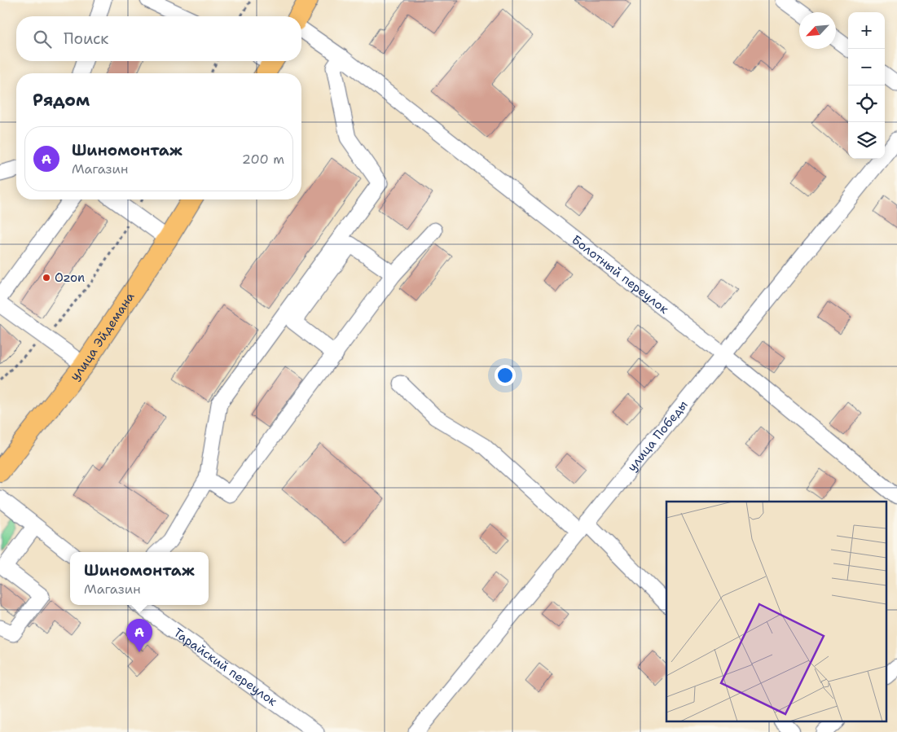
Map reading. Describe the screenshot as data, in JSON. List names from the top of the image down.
{
  "streets": {
    "main road": ["улица Эйдемана"],
    "street": ["Болотный переулок", "улица Победы", "Тарайский переулок"]
  },
  "crossings": [
    ["Болотный переулок", "улица Победы"]
  ],
  "places": ["Ozon"],
  "north": "bottom left",
  "page": {
    "map_buttons": ["+", "−"],
    "search": "Поиск",
    "heading": "Рядом",
    "list": [
      {
        "mark": "A",
        "name": "Шиномонтаж",
        "note": "Магазин",
        "value": "200 m"
      }
    ],
    "popup": ["Шиномонтаж", "Магазин"],
    "pins": "A"
  }
}
